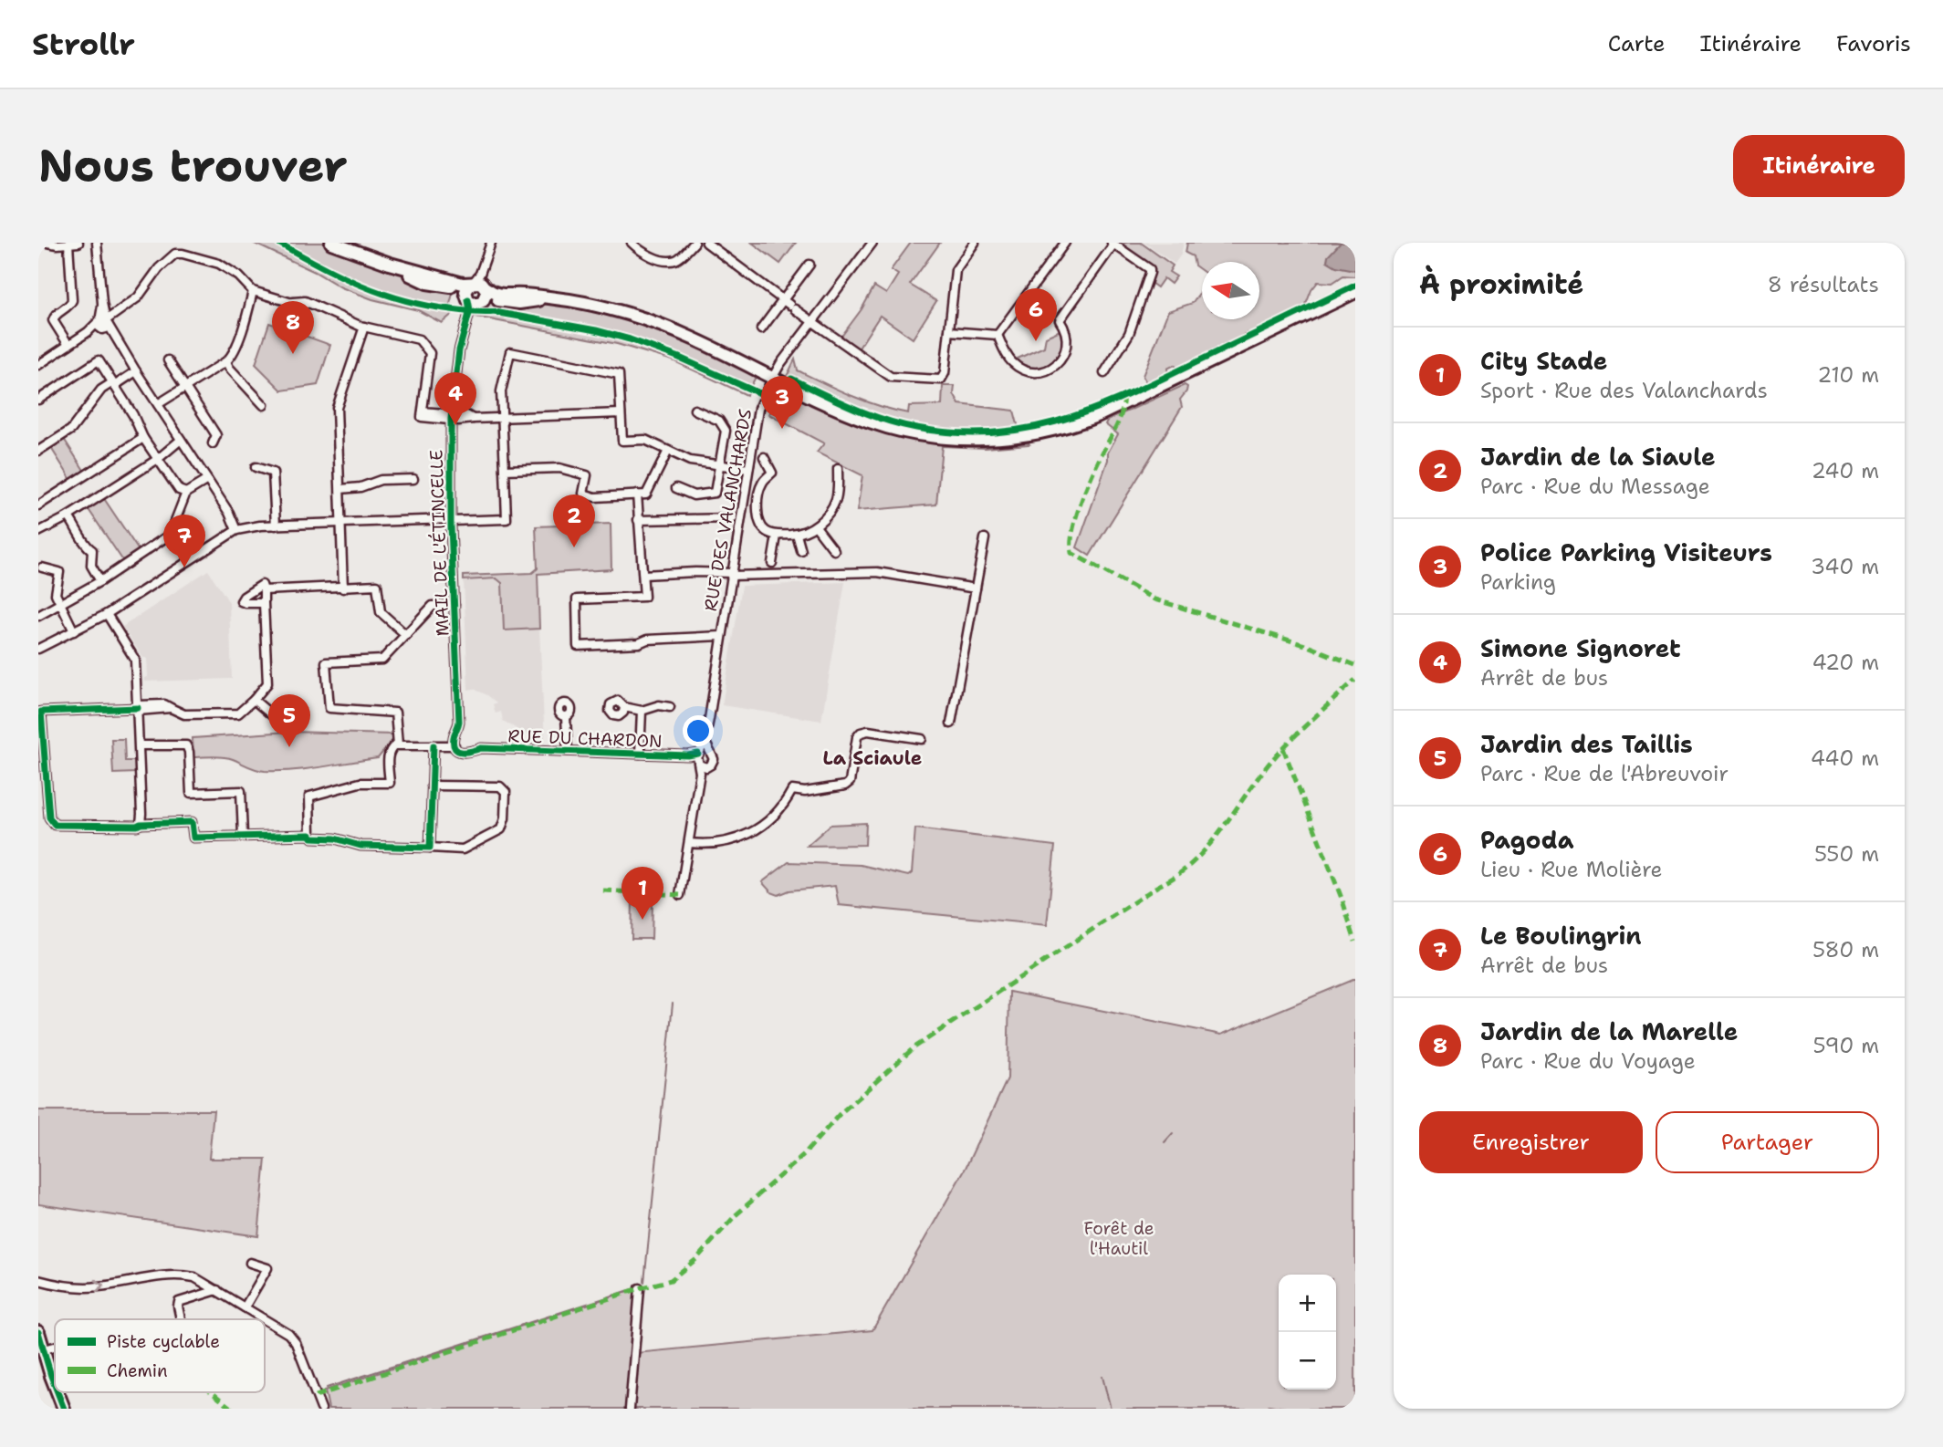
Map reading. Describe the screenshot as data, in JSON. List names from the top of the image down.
{
  "streets": {
    "street": ["RUE DES VALANCHARDS", "MAIL DE L'ÉTINCELLE", "RUE DU CHARDON"]
  },
  "crossings": [
    ["RUE DES VALANCHARDS", "RUE DU CHARDON"],
    ["MAIL DE L'ÉTINCELLE", "RUE DU CHARDON"]
  ],
  "districts": ["La Sciaule"],
  "parks": ["Forêt de l'Hautil"],
  "legend": ["Piste cyclable", "Chemin"],
  "north": "left",
  "page": {
    "header": "Strollr",
    "nav": ["Carte", "Itinéraire", "Favoris"],
    "buttons": [
      "Itinéraire",
      ["Enregistrer", "Partager"]
    ],
    "title": "Nous trouver",
    "heading": ["À proximité", "8 résultats"],
    "pins": [
      "6",
      "8",
      "4",
      "3",
      "2",
      "7",
      "5",
      "1"
    ],
    "list": [
      {
        "mark": "1",
        "name": "City Stade",
        "note": "Sport · Rue des Valanchards",
        "value": "210 m"
      },
      {
        "mark": "2",
        "name": "Jardin de la Siaule",
        "note": "Parc · Rue du Message",
        "value": "240 m"
      },
      {
        "mark": "3",
        "name": "Police Parking Visiteurs",
        "note": "Parking",
        "value": "340 m"
      },
      {
        "mark": "4",
        "name": "Simone Signoret",
        "note": "Arrêt de bus",
        "value": "420 m"
      },
      {
        "mark": "5",
        "name": "Jardin des Taillis",
        "note": "Parc · Rue de l'Abreuvoir",
        "value": "440 m"
      },
      {
        "mark": "6",
        "name": "Pagoda",
        "note": "Lieu · Rue Molière",
        "value": "550 m"
      },
      {
        "mark": "7",
        "name": "Le Boulingrin",
        "note": "Arrêt de bus",
        "value": "580 m"
      },
      {
        "mark": "8",
        "name": "Jardin de la Marelle",
        "note": "Parc · Rue du Voyage",
        "value": "590 m"
      }
    ],
    "map_buttons": ["+", "−"]
  }
}
